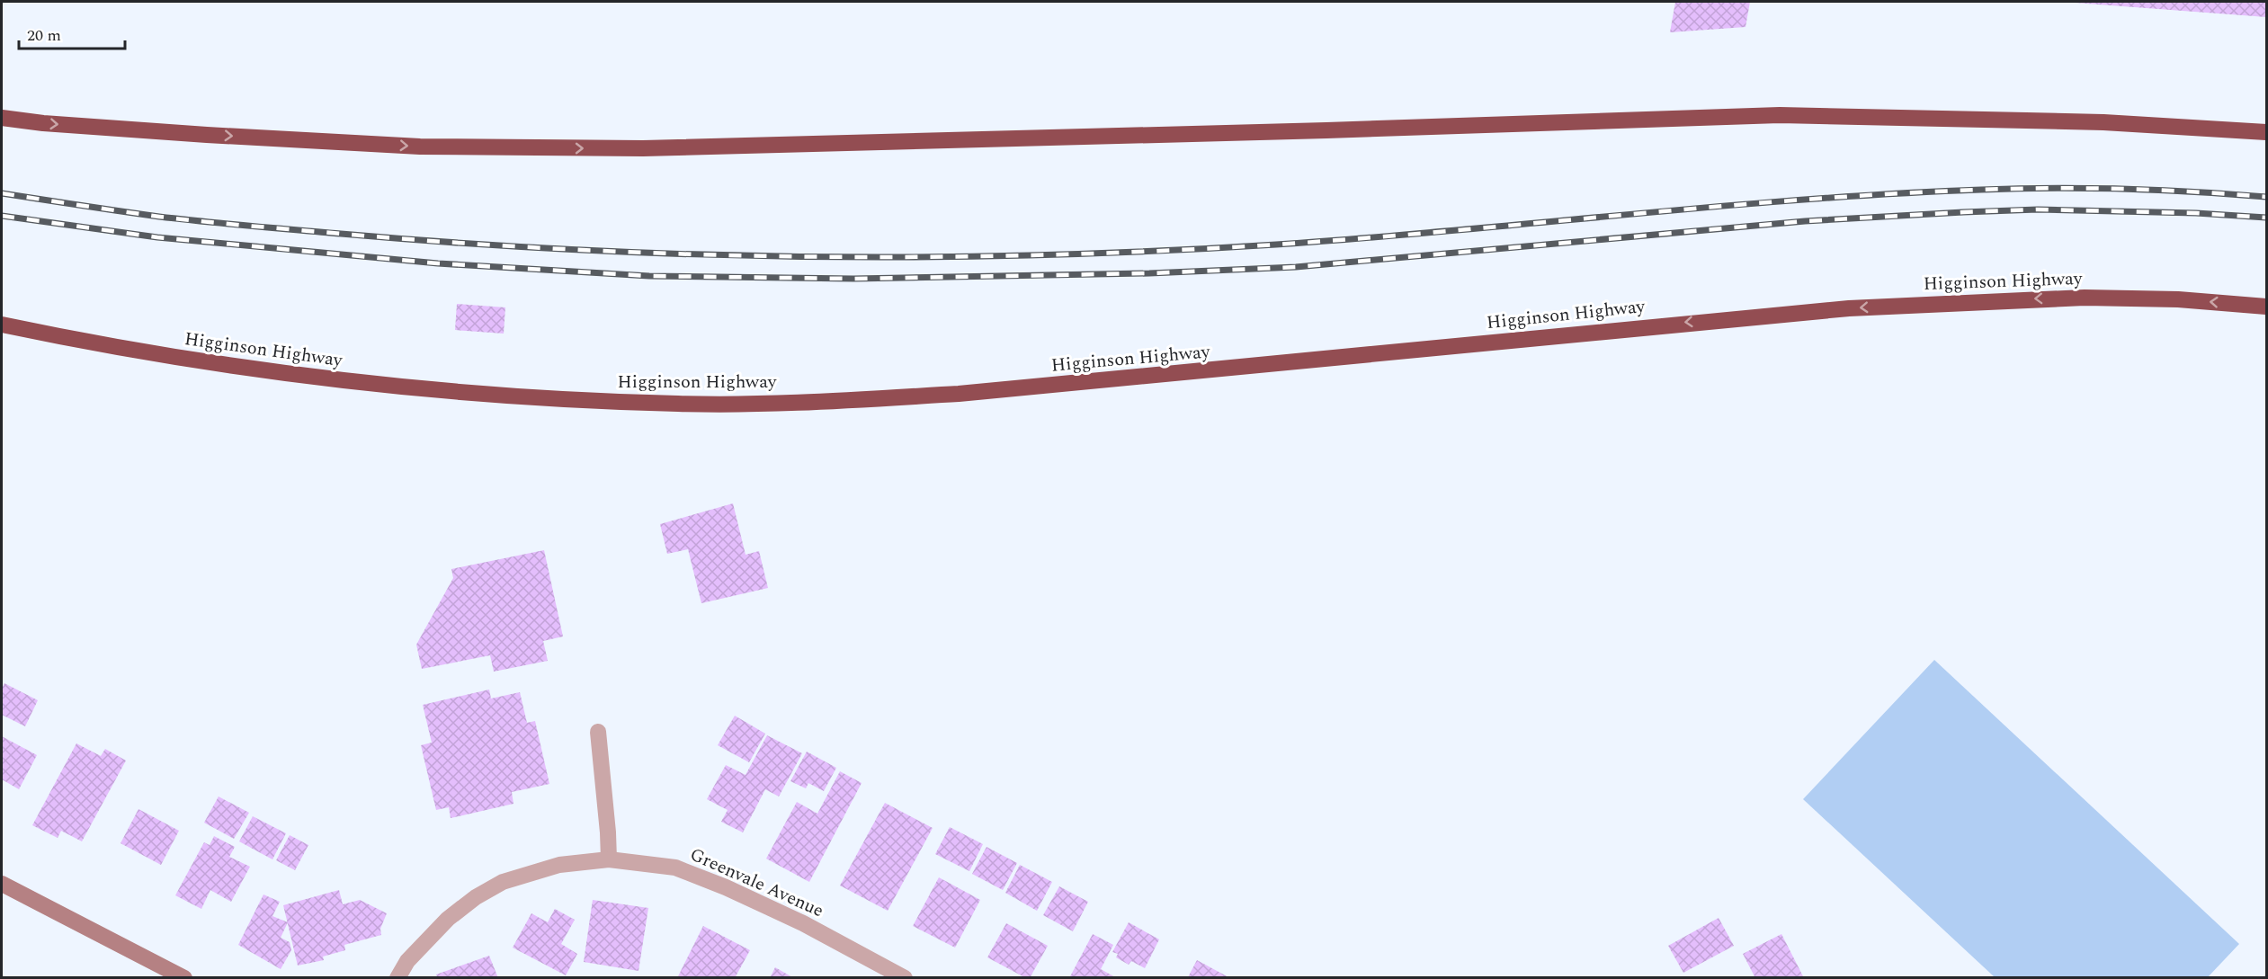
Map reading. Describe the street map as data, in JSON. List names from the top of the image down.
{
  "streets": {
    "highway": ["Higginson Highway"],
    "street": ["Greenvale Avenue"]
  },
  "one_way": ["Higginson Highway"],
  "scale_bar": "20 m"
}
